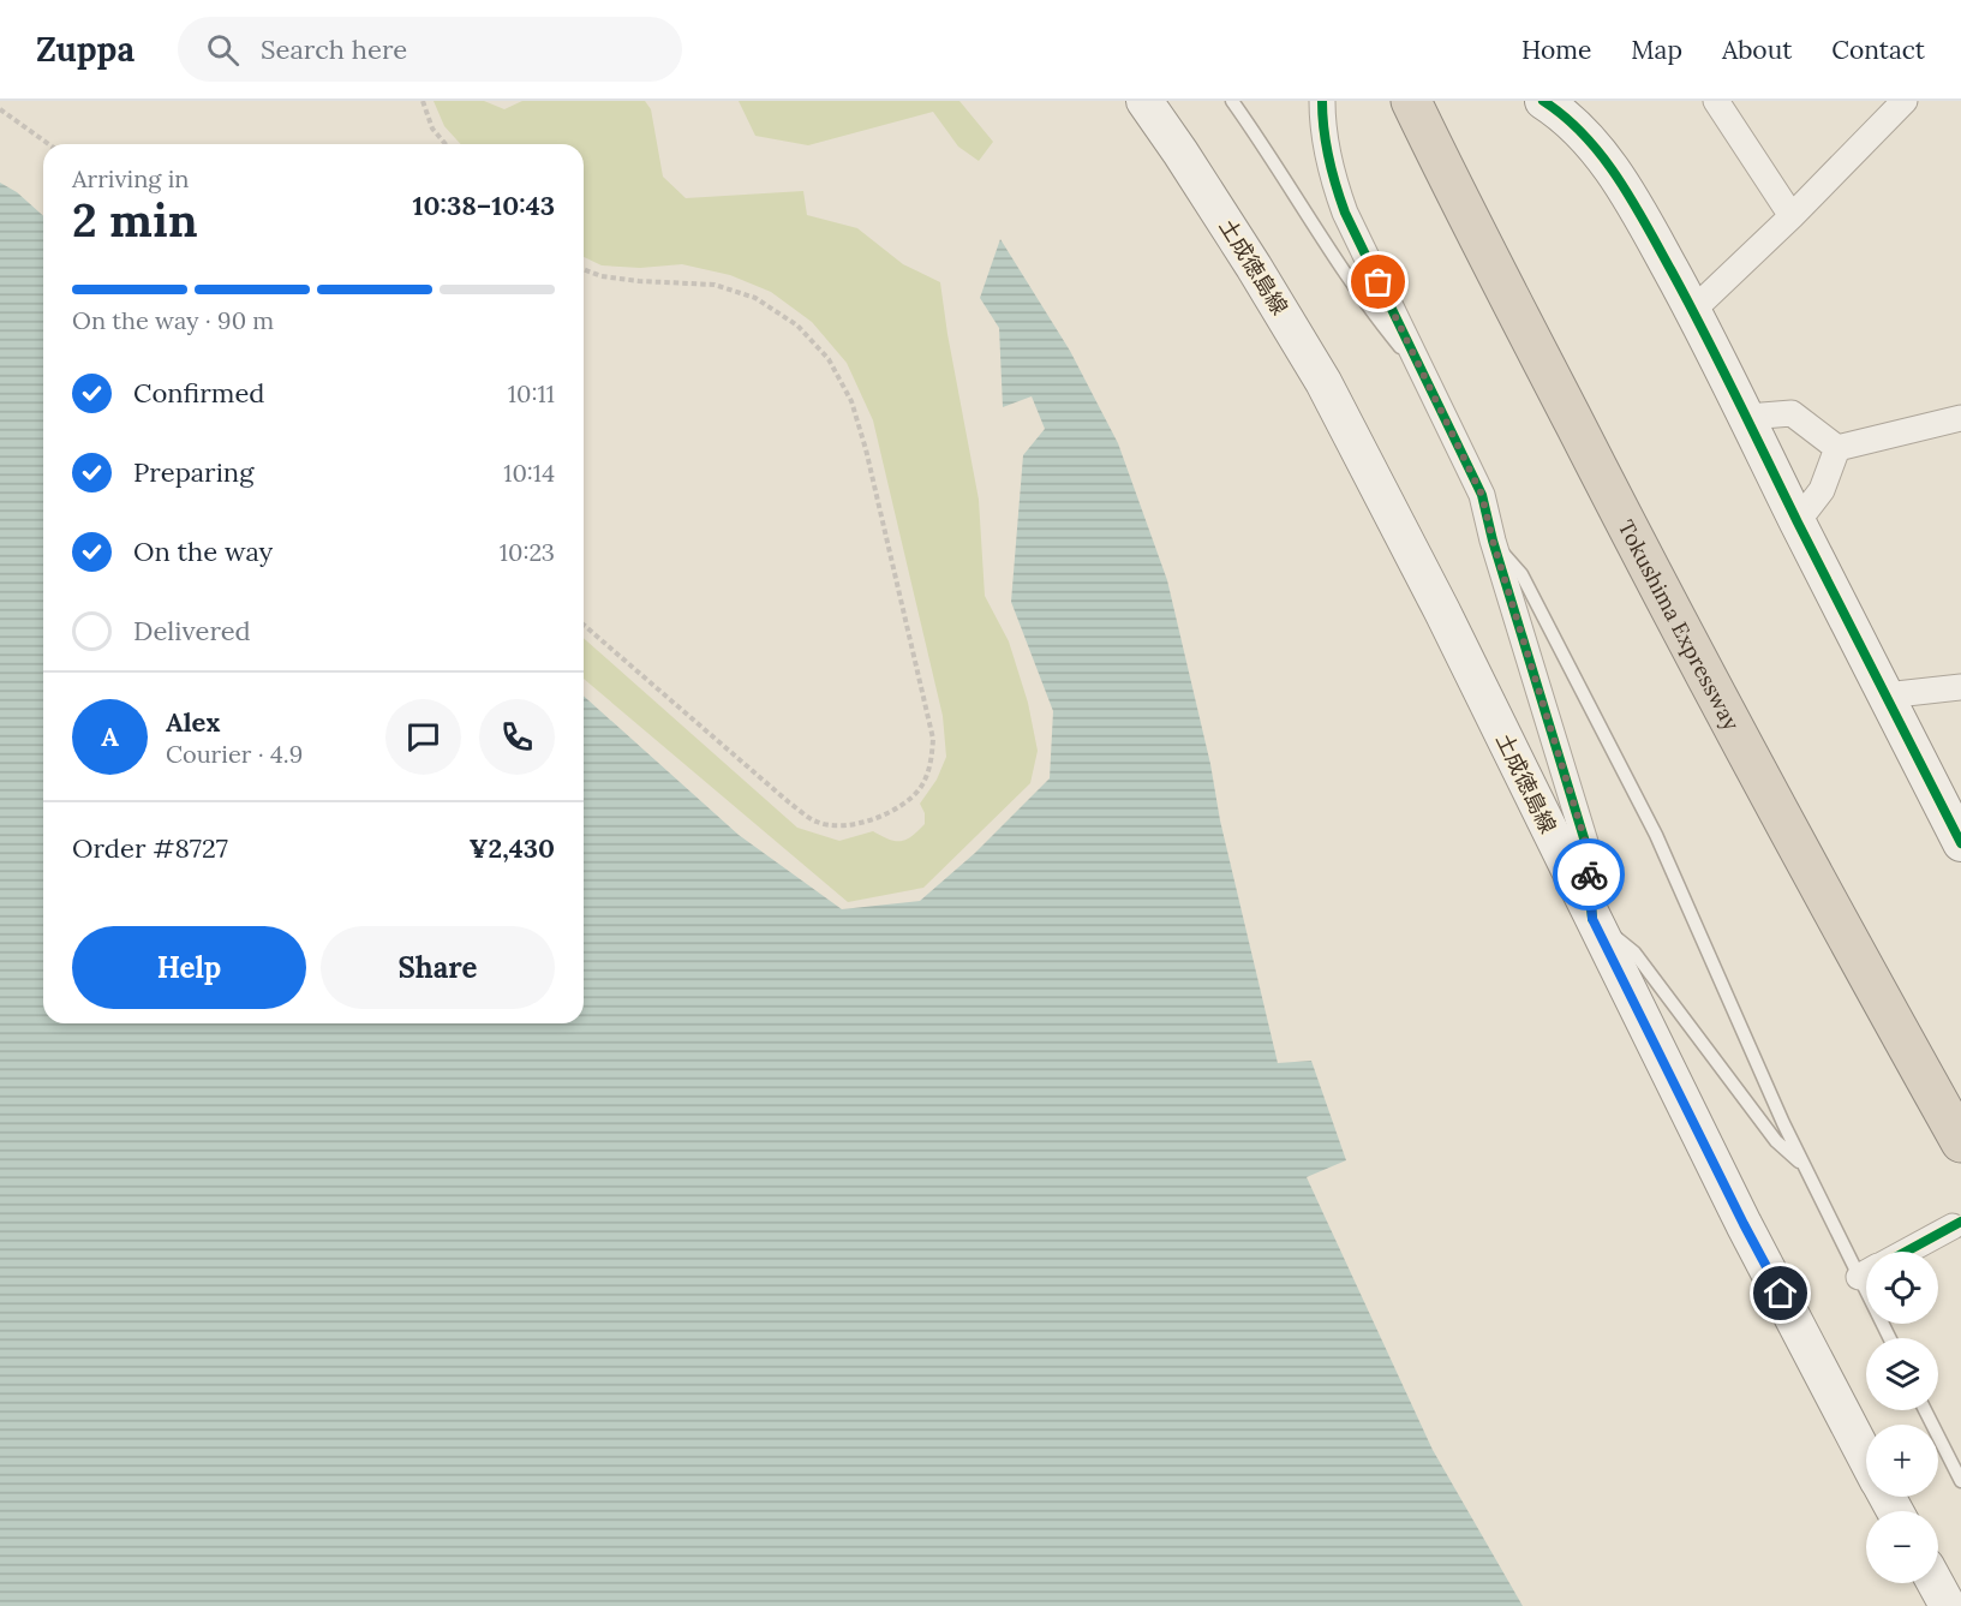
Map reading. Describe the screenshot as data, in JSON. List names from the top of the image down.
{
  "streets": {
    "highway": ["Tokushima Expressway"],
    "main road": ["土成徳島線"]
  },
  "page": {
    "header": "Zuppa",
    "search": "Search here",
    "nav": [
      "Home",
      "Map",
      "About",
      "Contact"
    ],
    "heading": ["2 min", "Arriving in", "10:38–10:43"],
    "panel": [
      "Alex",
      "Courier · 4.9",
      "Order #8727",
      "¥2,430"
    ],
    "bar": "On the way · 90 m",
    "list": [
      ["Confirmed", "10:11"],
      ["Preparing", "10:14"],
      ["On the way", "10:23"],
      "Delivered"
    ],
    "round": "A",
    "buttons": ["Help", "Share"],
    "map_buttons": ["+", "−"]
  }
}
